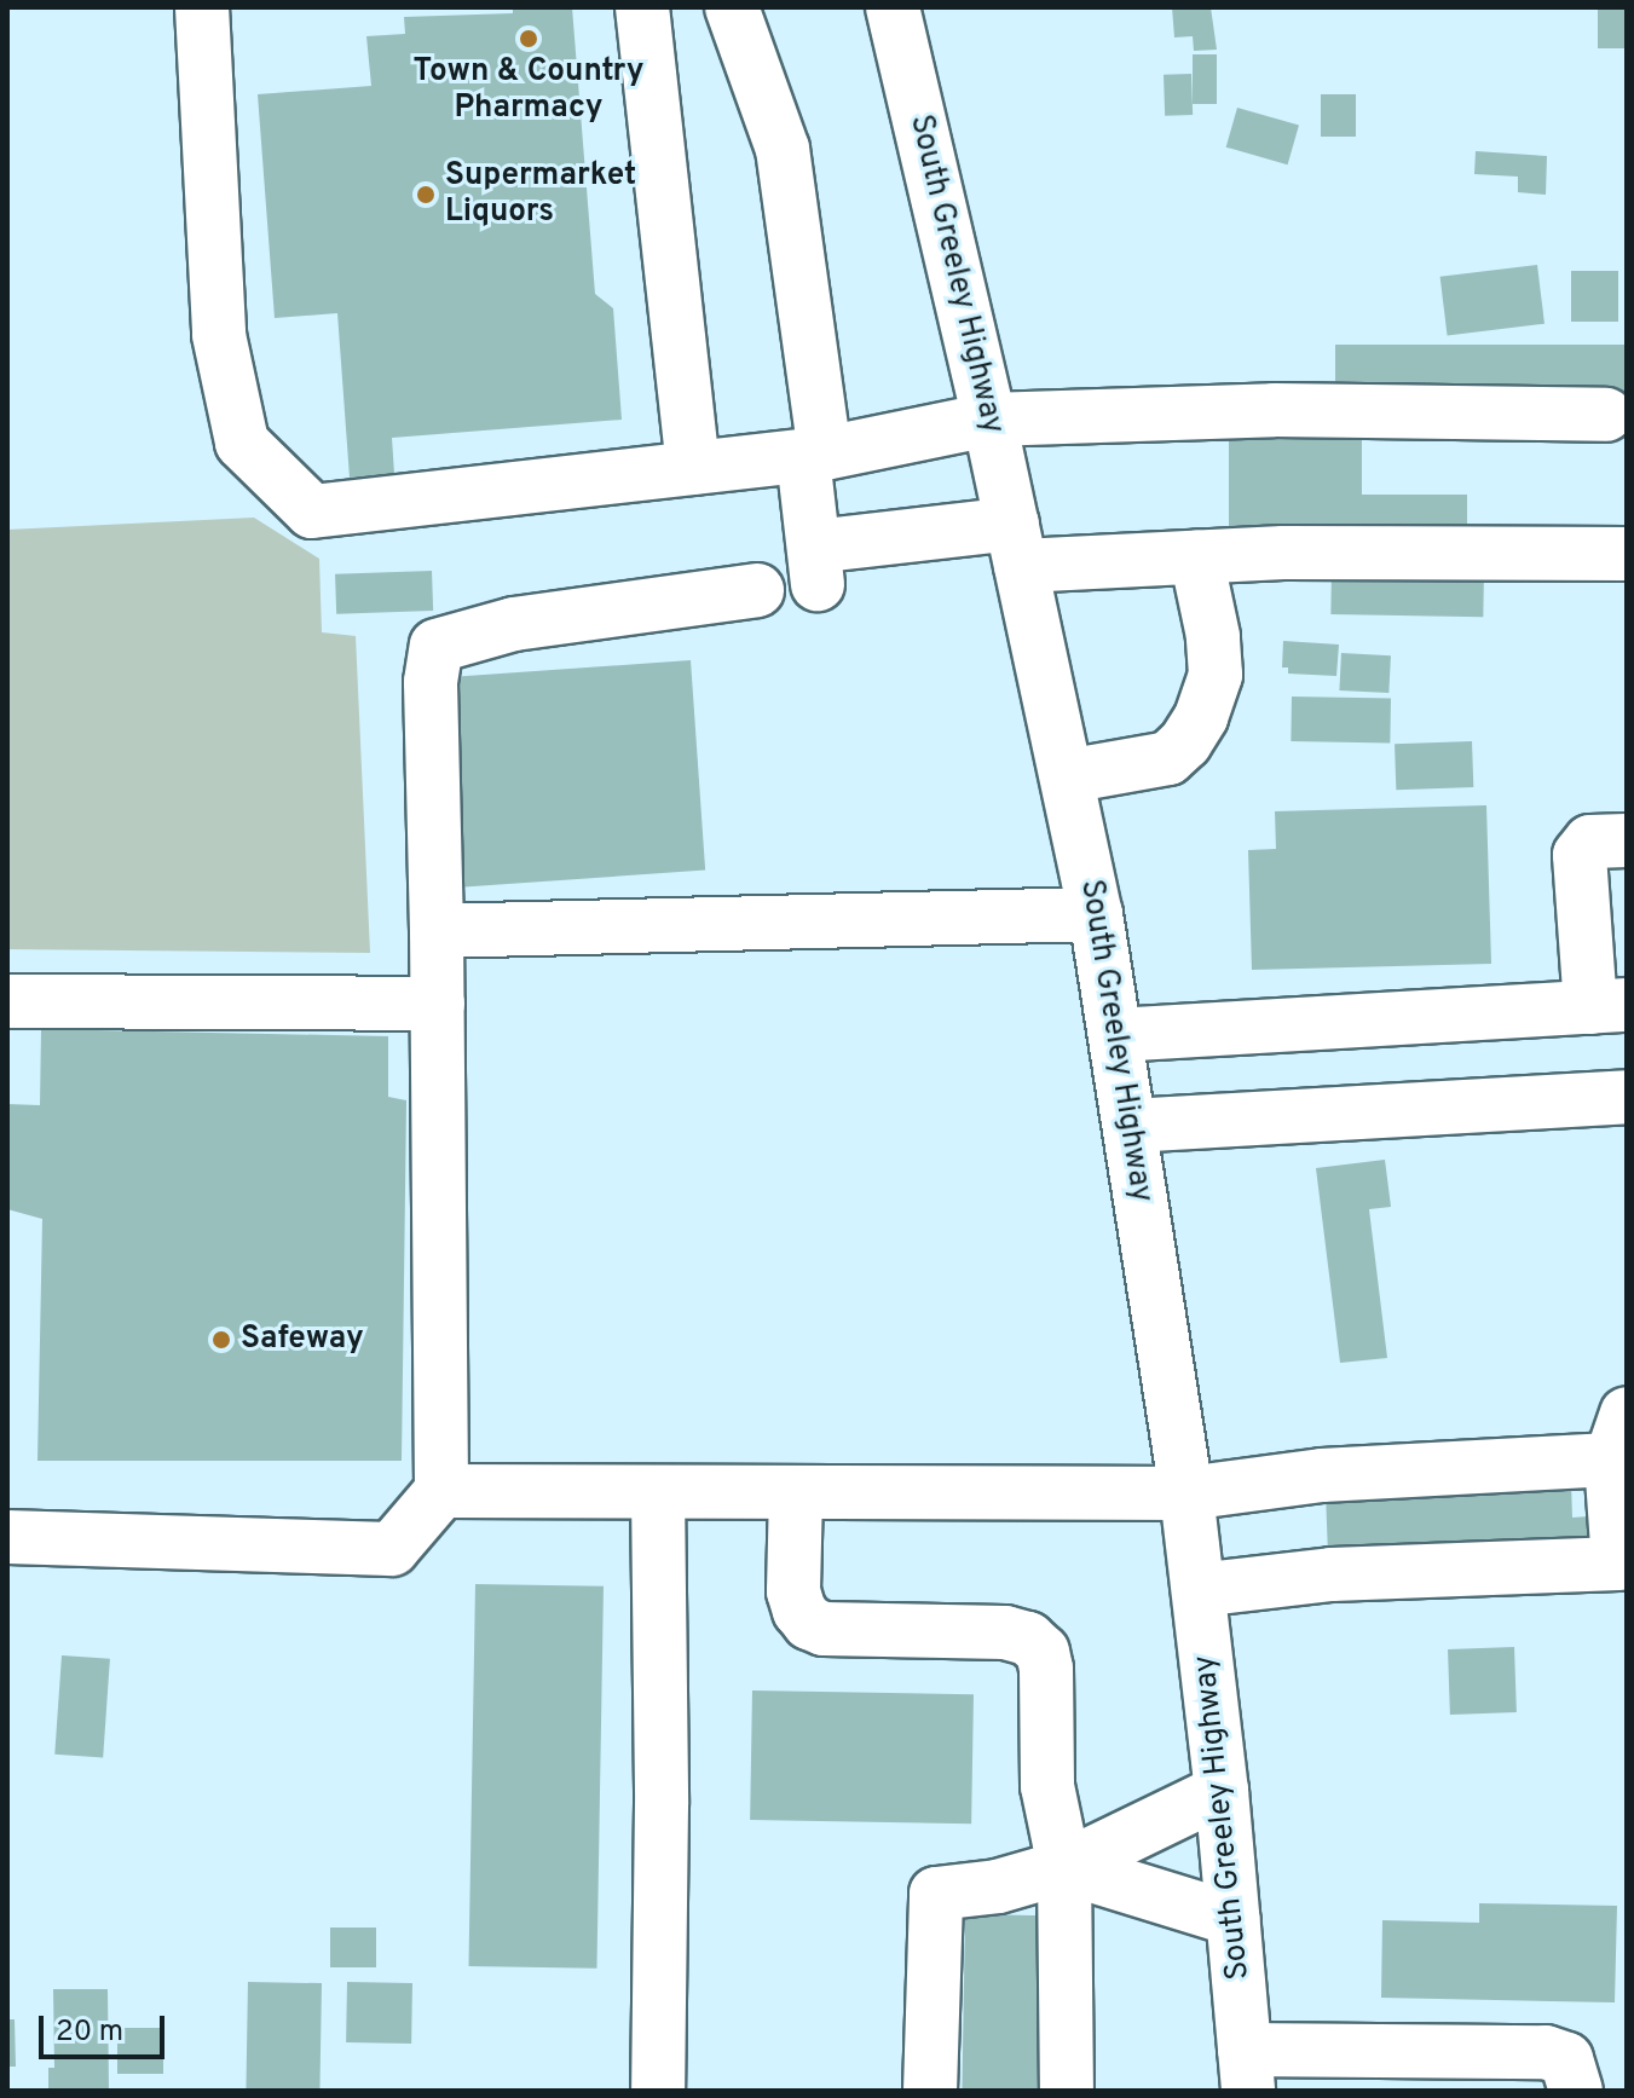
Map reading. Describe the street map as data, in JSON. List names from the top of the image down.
{
  "streets": {
    "main road": ["South Greeley Highway"]
  },
  "places": ["Town & Country Pharmacy", "Supermarket Liquors", "Safeway"],
  "scale_bar": "20 m"
}
